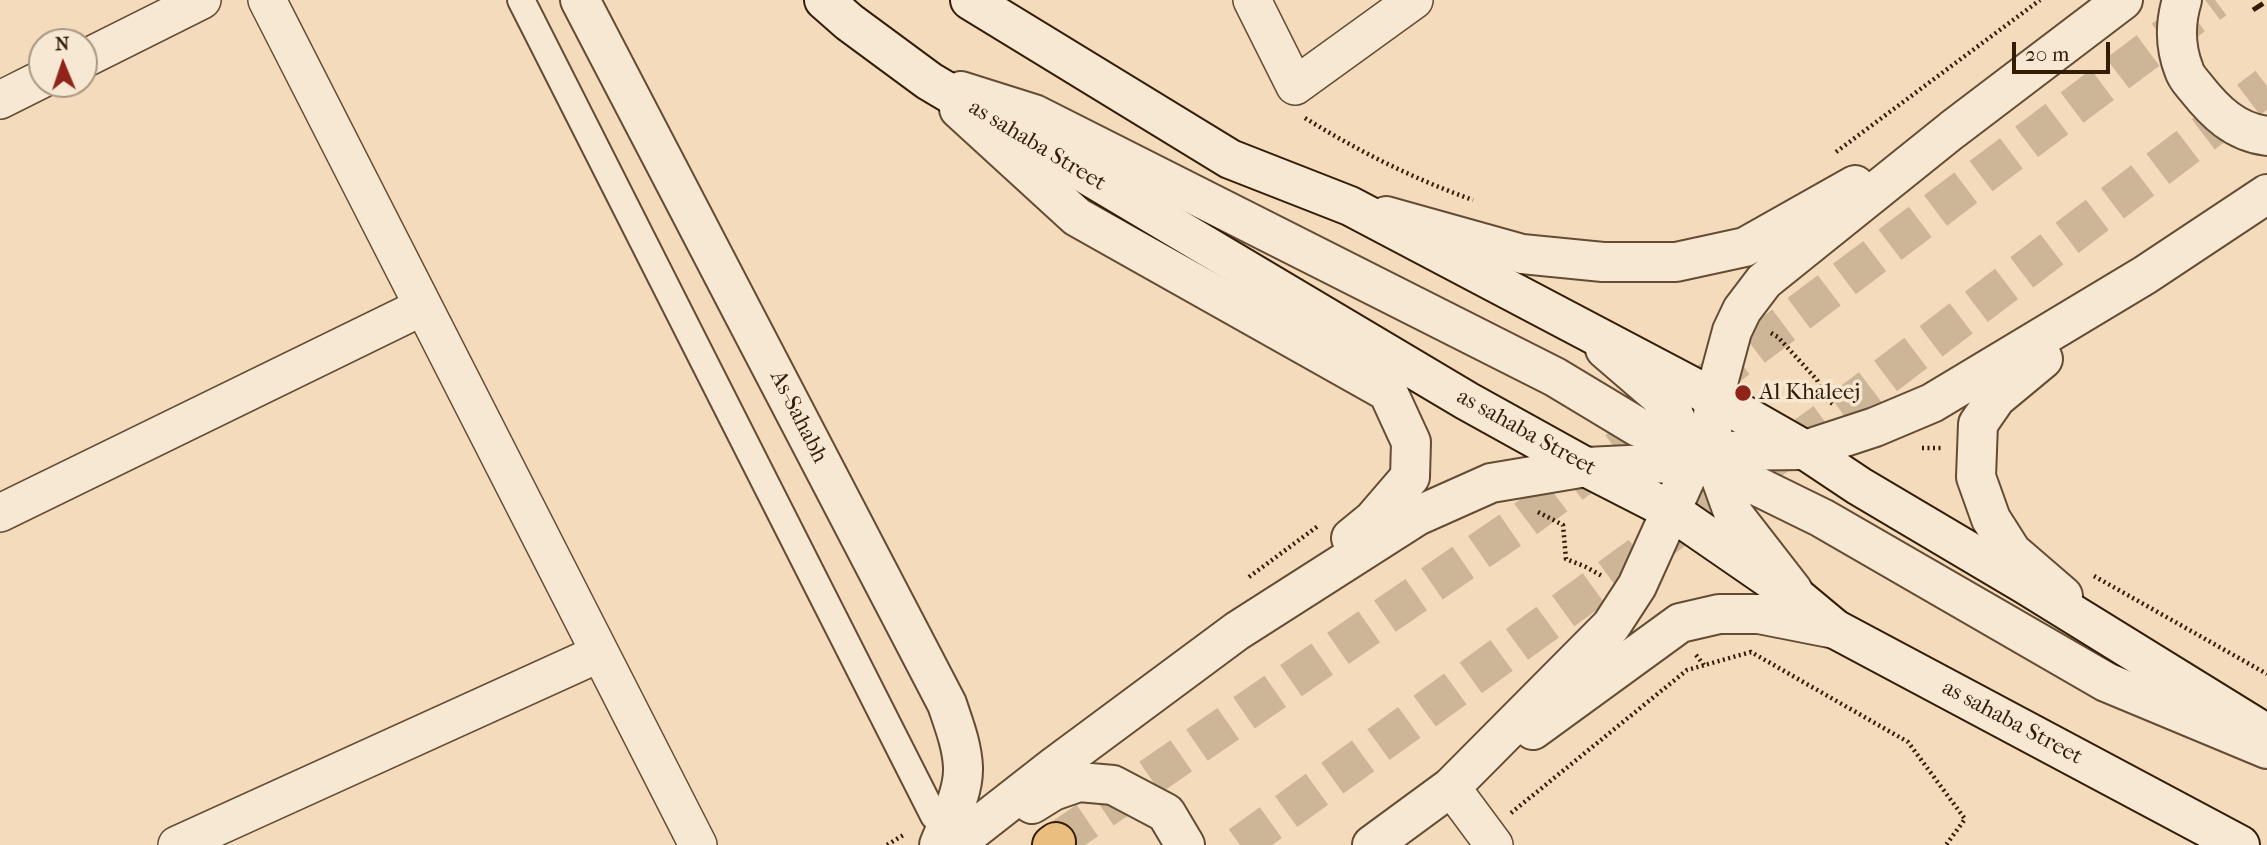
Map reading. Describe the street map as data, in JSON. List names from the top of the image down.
{
  "streets": {
    "street": ["as sahaba Street", "As-Sahabh"]
  },
  "places": ["Al Khaleej"],
  "scale_bar": "20 m",
  "north": "top"
}
